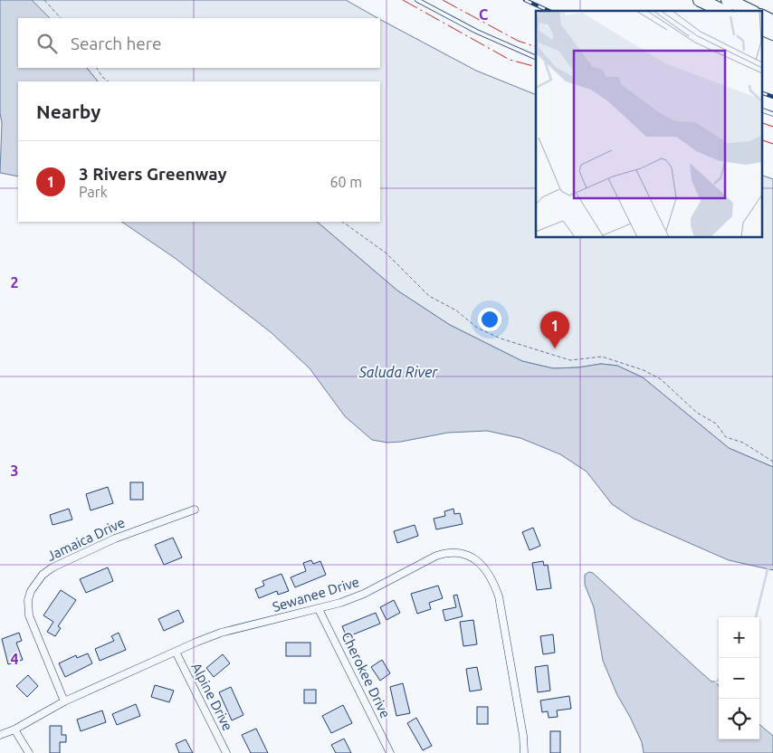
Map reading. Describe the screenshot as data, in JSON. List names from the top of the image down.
{
  "streets": {
    "street": [
      "Jamaica Drive",
      "Sewanee Drive",
      "Cherokee Drive",
      "Alpine Drive"
    ]
  },
  "crossings": [
    ["Jamaica Drive", "Sewanee Drive"],
    ["Sewanee Drive", "Cherokee Drive"],
    ["Sewanee Drive", "Alpine Drive"]
  ],
  "water": ["Saluda River"],
  "page": {
    "search": "Search here",
    "heading": "Nearby",
    "list": [
      {
        "mark": "1",
        "name": "3 Rivers Greenway",
        "note": "Park",
        "value": "60 m"
      }
    ],
    "pins": "1",
    "map_buttons": ["+", "−"]
  },
  "grid": {
    "columns": ["C"],
    "rows": ["2", "3", "4"]
  }
}
